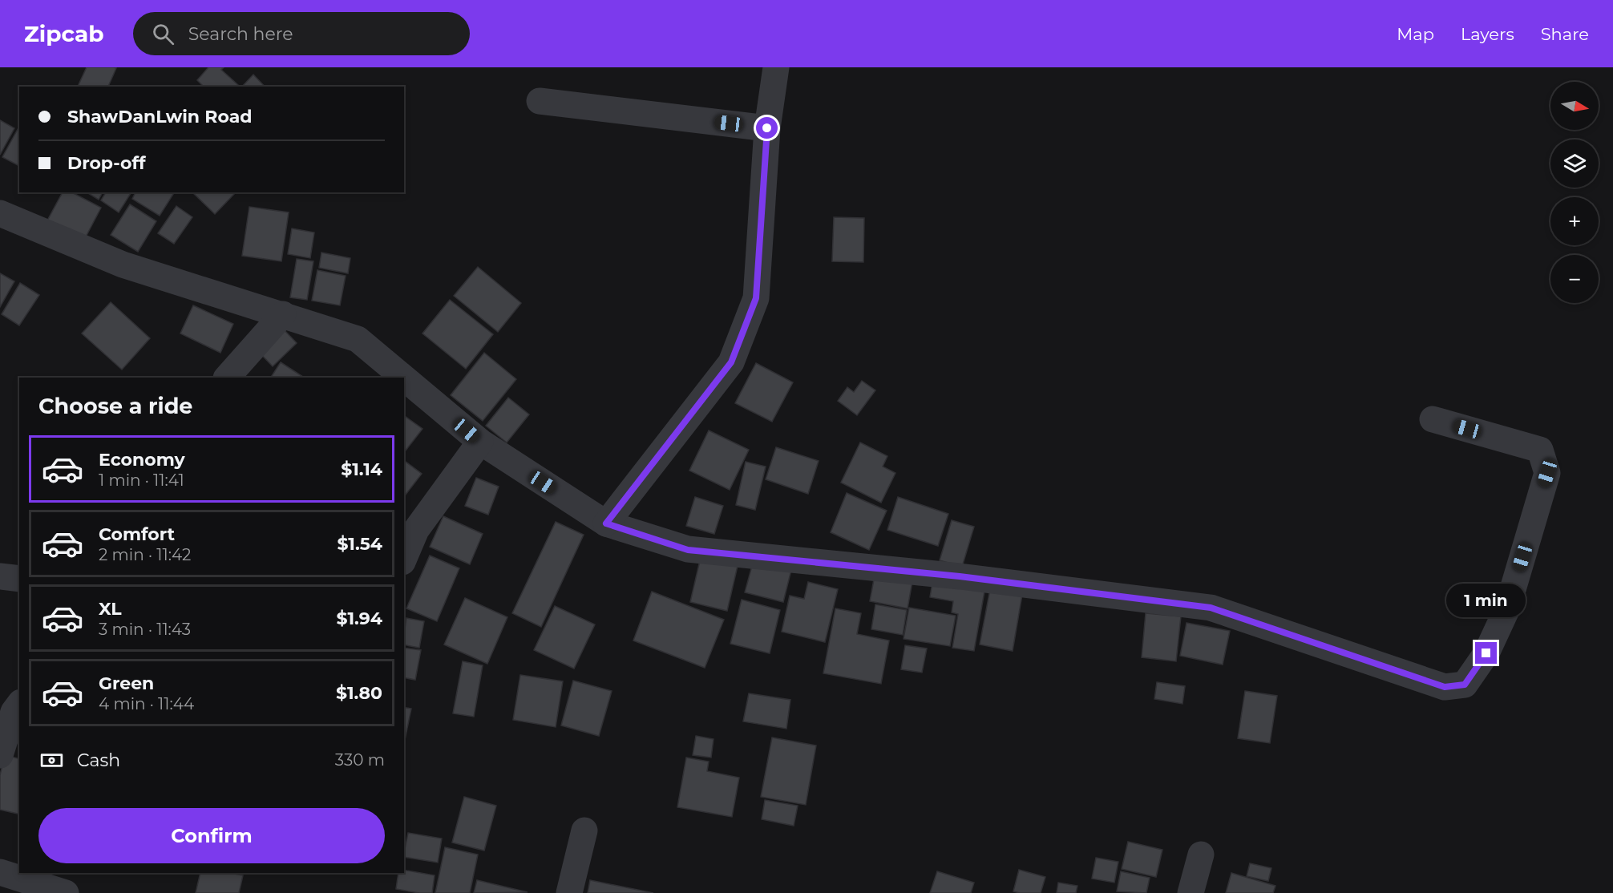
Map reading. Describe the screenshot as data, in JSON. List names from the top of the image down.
{
  "north": "right",
  "page": {
    "header": "Zipcab",
    "search": "Search here",
    "nav": ["Map", "Layers", "Share"],
    "map_buttons": ["+", "−"],
    "banner": ["ShawDanLwin Road", "Drop-off"],
    "heading": "Choose a ride",
    "list": [
      {
        "name": "Economy",
        "note": "1 min · 11:41",
        "value": "$1.14"
      },
      {
        "name": "Comfort",
        "note": "2 min · 11:42",
        "value": "$1.54"
      },
      {
        "name": "XL",
        "note": "3 min · 11:43",
        "value": "$1.94"
      },
      {
        "name": "Green",
        "note": "4 min · 11:44",
        "value": "$1.80"
      }
    ],
    "bubble": "1 min",
    "pay": ["Cash", "330 m"],
    "buttons": "Confirm"
  }
}
